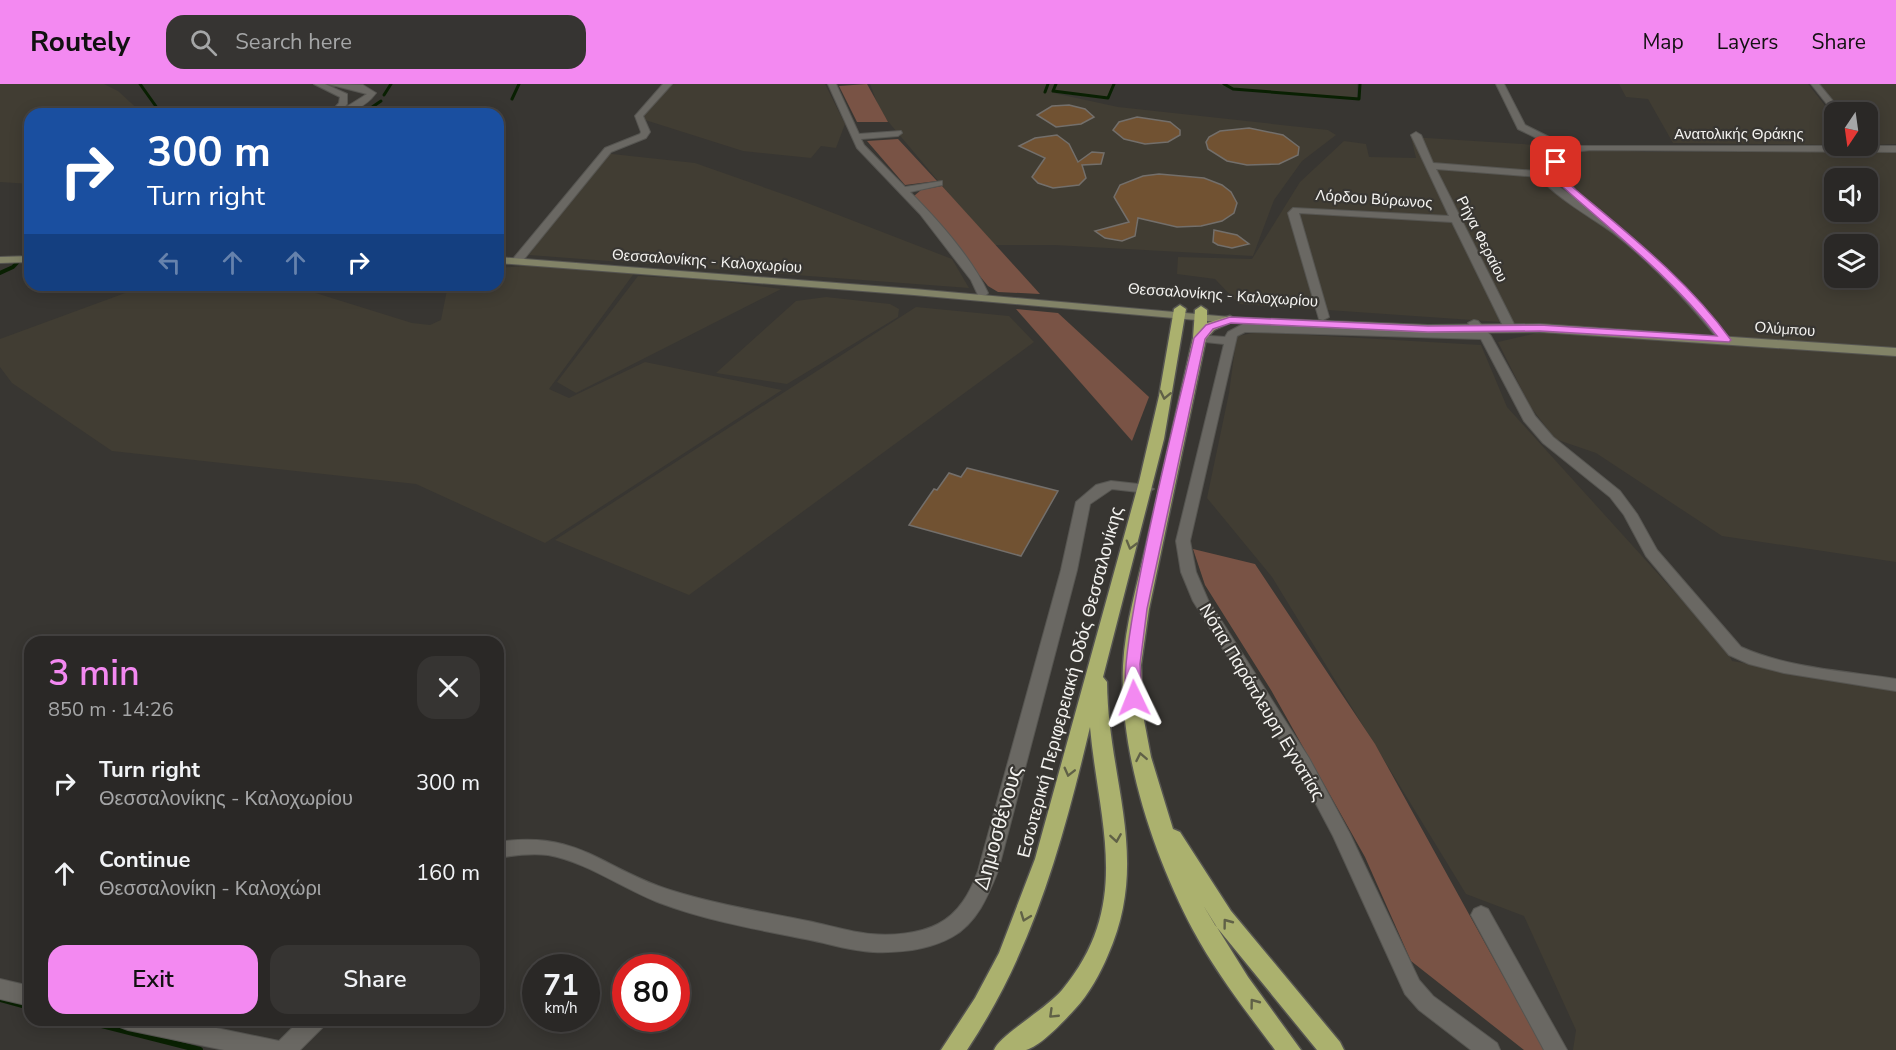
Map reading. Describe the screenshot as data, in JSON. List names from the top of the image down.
{
  "streets": {
    "highway": ["Εσωτερική Περιφερειακή Οδός Θεσσαλονίκης"],
    "main road": ["Θεσσαλονίκης - Καλοχωρίου", "Ολύμπου"],
    "street": [
      "Ανατολικής Θράκης",
      "Λόρδου Βύρωνος",
      "Ρήγα Φεραίου",
      "Νότια Παράπλευρη Εγνατίας",
      "Δημοσθένους"
    ]
  },
  "crossings": [
    ["Λόρδου Βύρωνος", "Ρήγα Φεραίου"],
    ["Λόρδου Βύρωνος", "Θεσσαλονίκης - Καλοχωρίου"],
    ["Ρήγα Φεραίου", "Θεσσαλονίκης - Καλοχωρίου"],
    ["Θεσσαλονίκης - Καλοχωρίου", "Ολύμπου"],
    ["Θεσσαλονίκης - Καλοχωρίου", "Εσωτερική Περιφερειακή Οδός Θεσσαλονίκης"],
    ["Εσωτερική Περιφερειακή Οδός Θεσσαλονίκης", "Δημοσθένους"]
  ],
  "north": "bottom",
  "page": {
    "header": "Routely",
    "search": "Search here",
    "nav": ["Map", "Layers", "Share"],
    "turn": ["300 m", "Turn right"],
    "heading": ["3 min", "850 m · 14:26"],
    "list": [
      {
        "name": "Turn right",
        "note": "Θεσσαλονίκης - Καλοχωρίου",
        "value": "300 m"
      },
      {
        "name": "Continue",
        "note": "Θεσσαλονίκη - Καλοχώρι",
        "value": "160 m"
      }
    ],
    "buttons": ["Exit", "Share"],
    "speed": "71 km/h",
    "limit": "80"
  }
}
